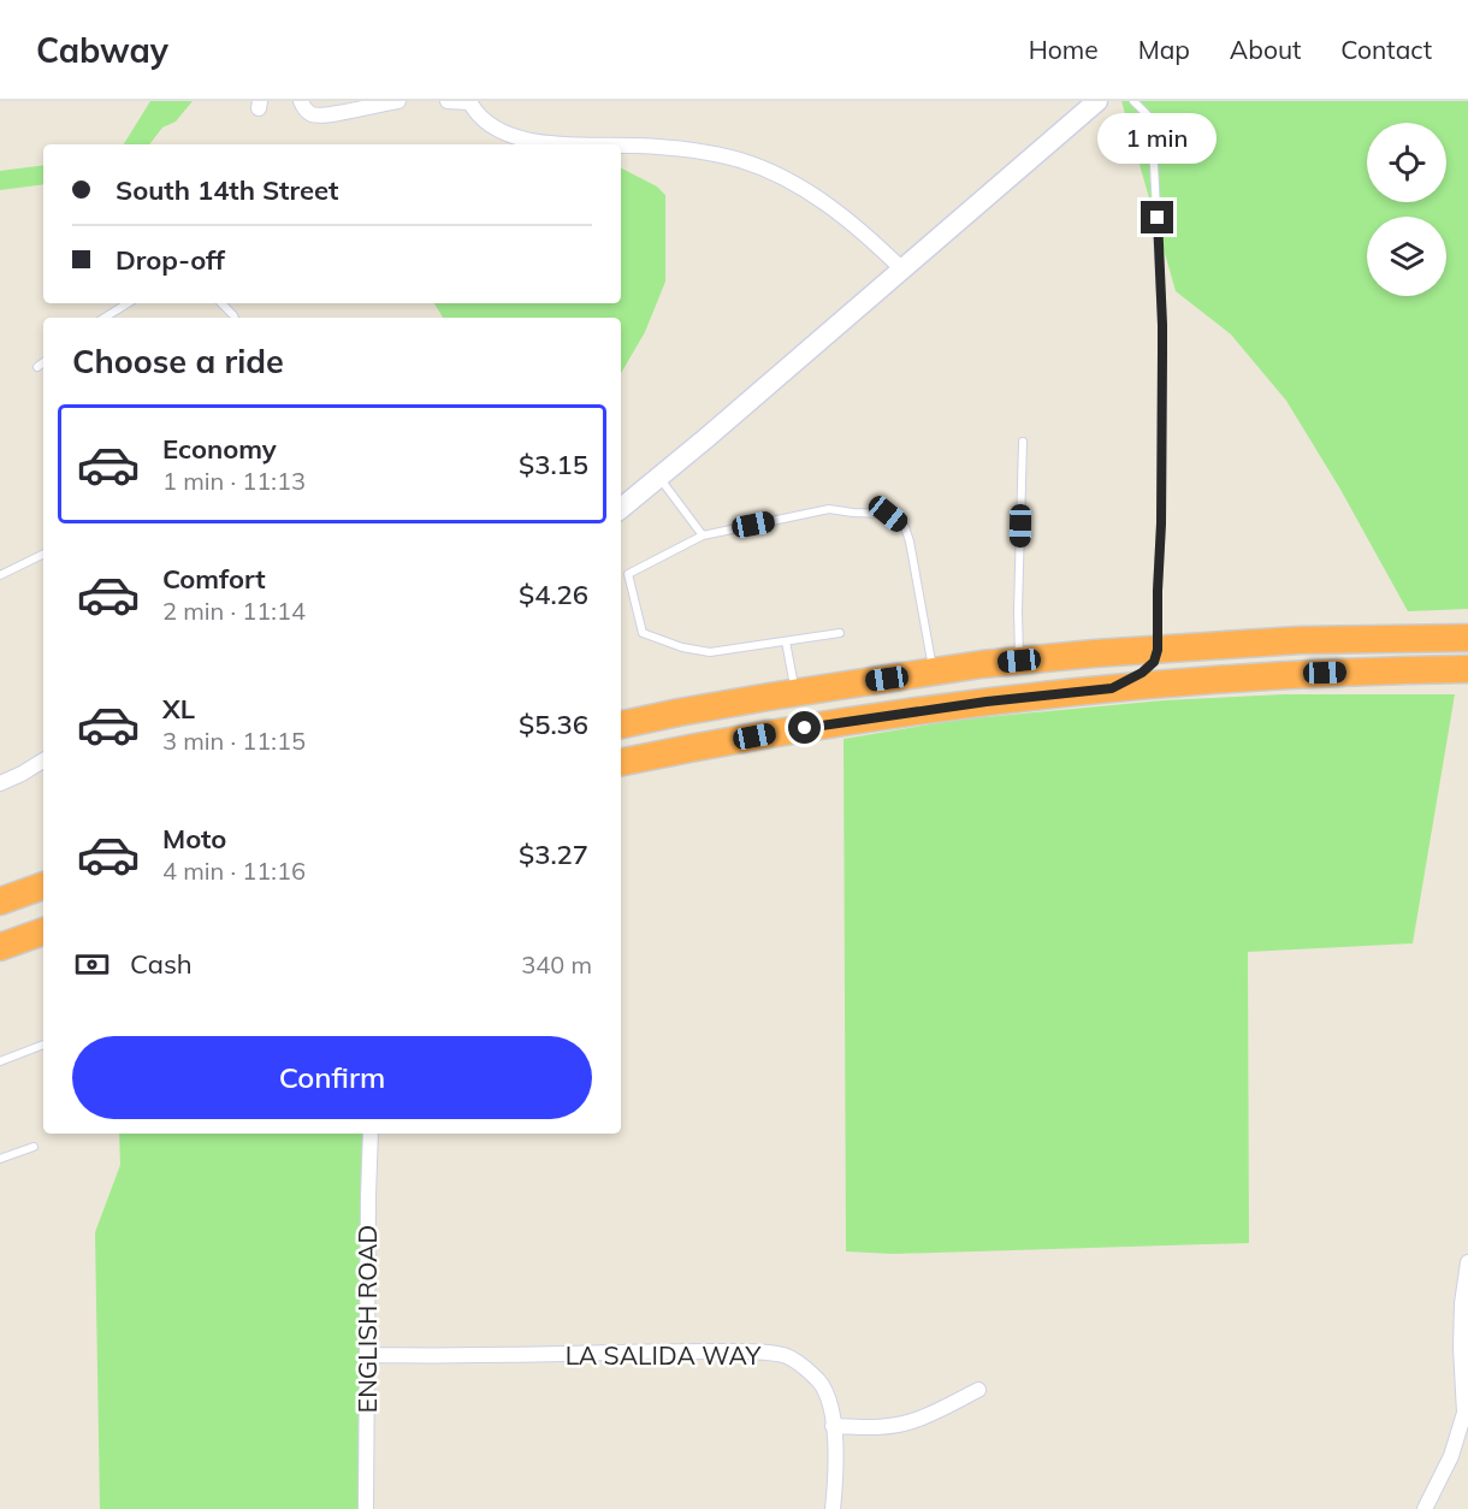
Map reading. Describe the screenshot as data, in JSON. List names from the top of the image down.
{
  "streets": {
    "street": ["ENGLISH ROAD", "LA SALIDA WAY"]
  },
  "crossings": [
    ["ENGLISH ROAD", "LA SALIDA WAY"]
  ],
  "page": {
    "header": "Cabway",
    "nav": [
      "Home",
      "Map",
      "About",
      "Contact"
    ],
    "bubble": "1 min",
    "banner": ["South 14th Street", "Drop-off"],
    "heading": "Choose a ride",
    "list": [
      {
        "name": "Economy",
        "note": "1 min · 11:13",
        "value": "$3.15"
      },
      {
        "name": "Comfort",
        "note": "2 min · 11:14",
        "value": "$4.26"
      },
      {
        "name": "XL",
        "note": "3 min · 11:15",
        "value": "$5.36"
      },
      {
        "name": "Moto",
        "note": "4 min · 11:16",
        "value": "$3.27"
      }
    ],
    "pay": ["Cash", "340 m"],
    "buttons": "Confirm"
  }
}
